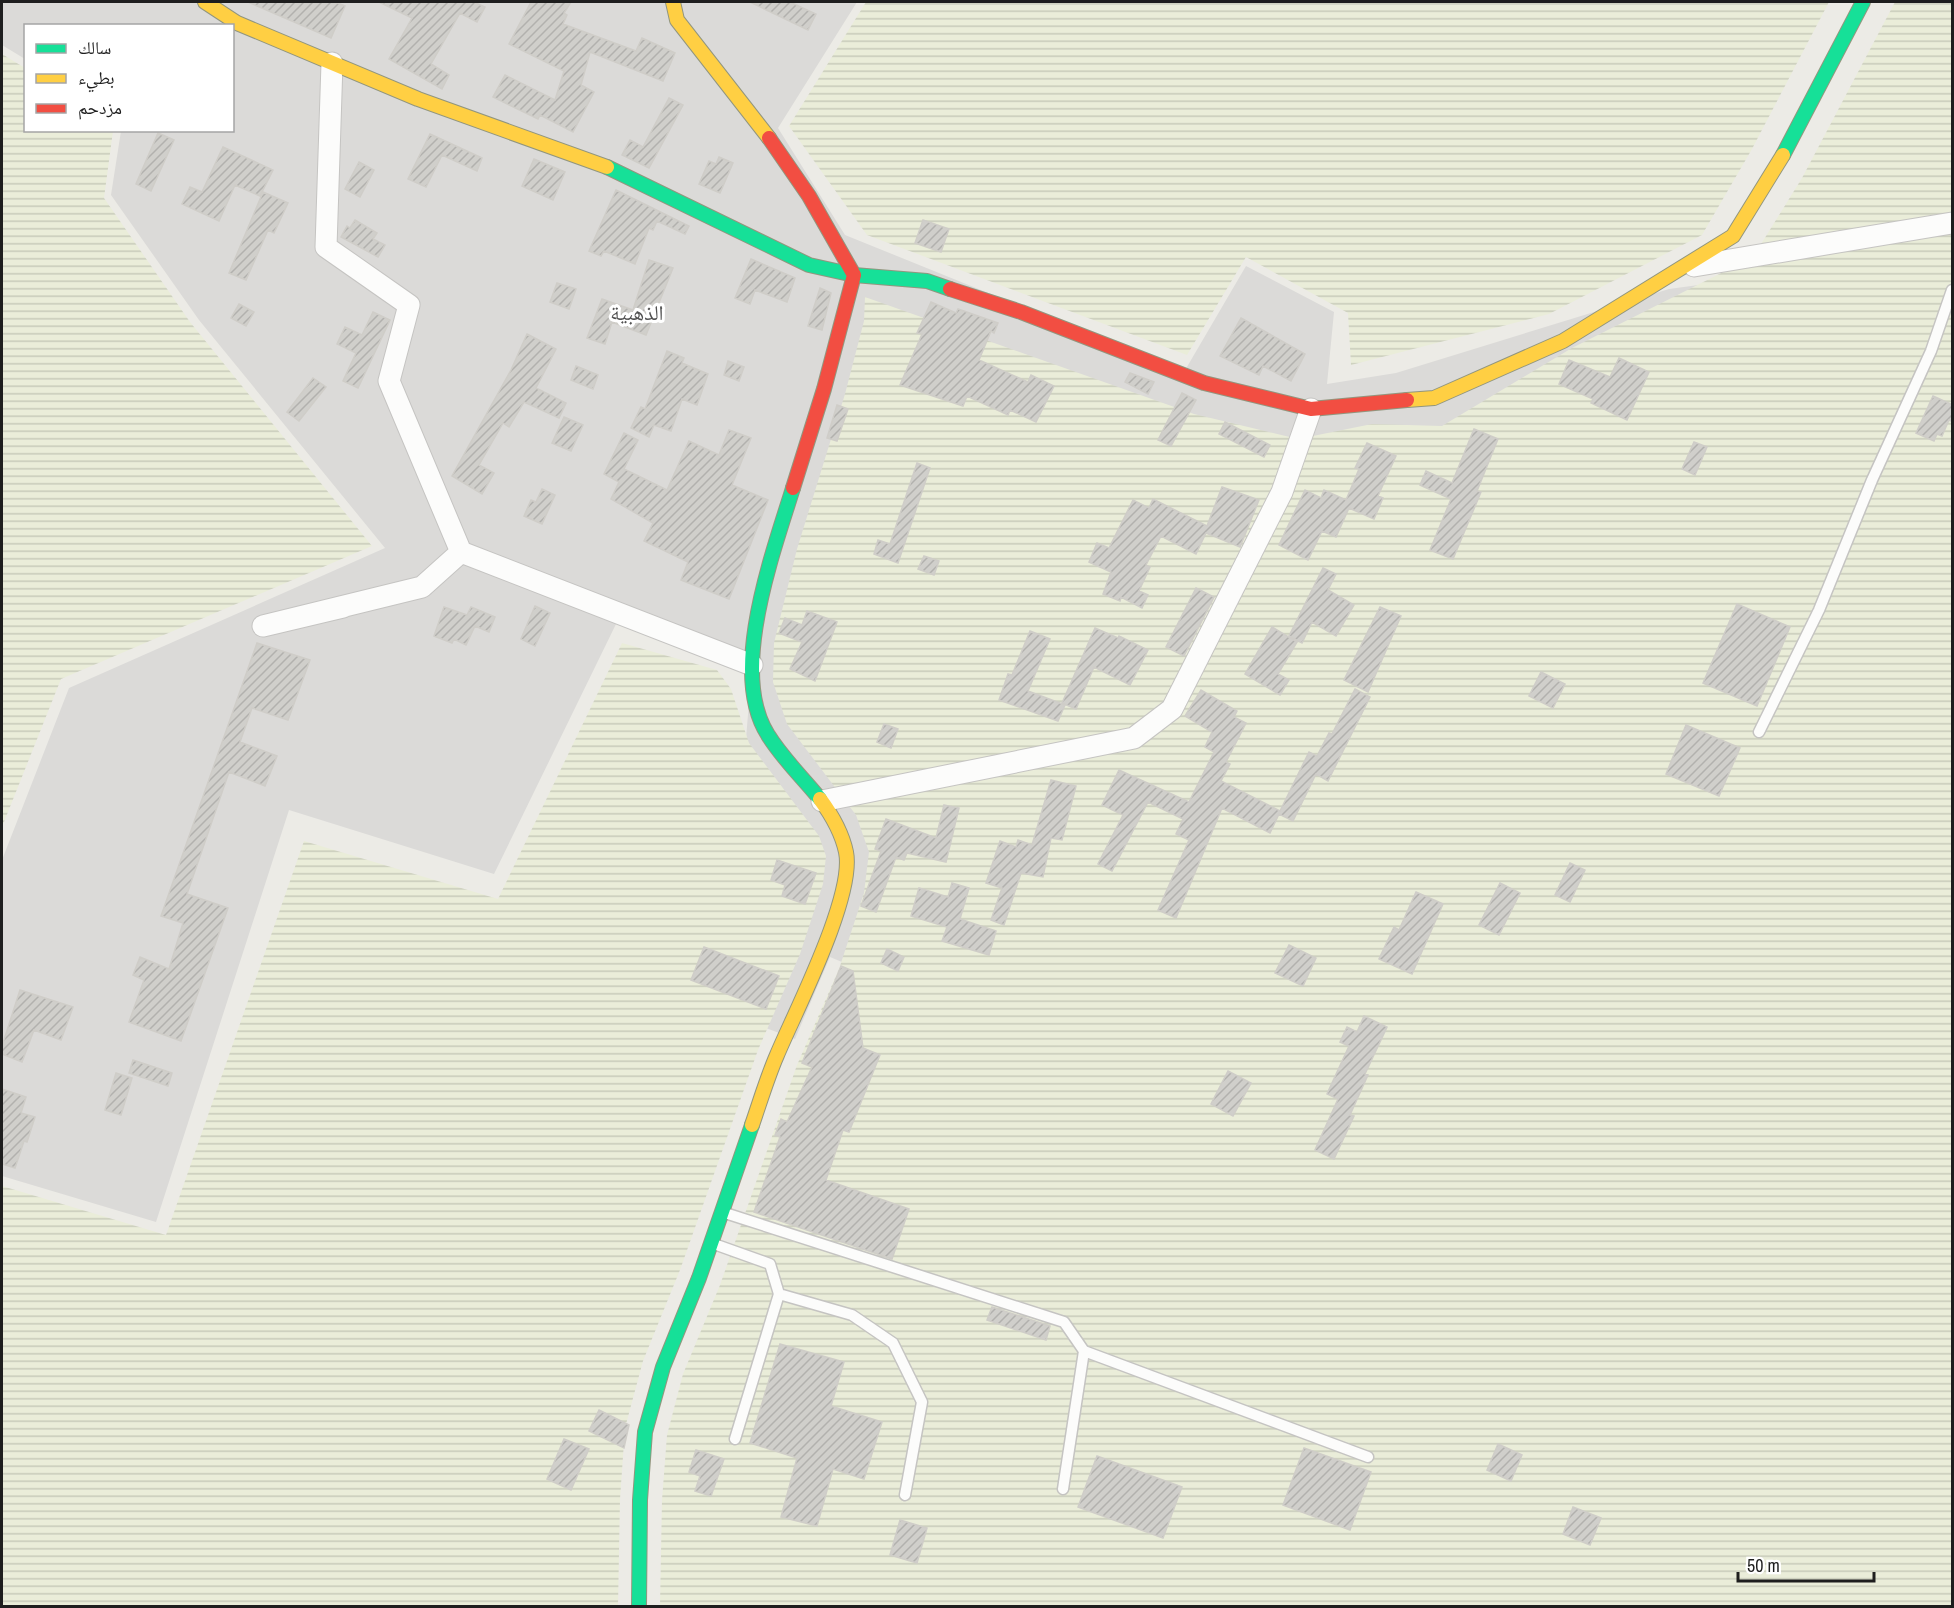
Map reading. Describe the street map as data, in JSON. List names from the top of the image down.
{
  "districts": ["الذهبية"],
  "legend": ["سالك", "بطيء", "مزدحم"],
  "scale_bar": "50 m"
}
